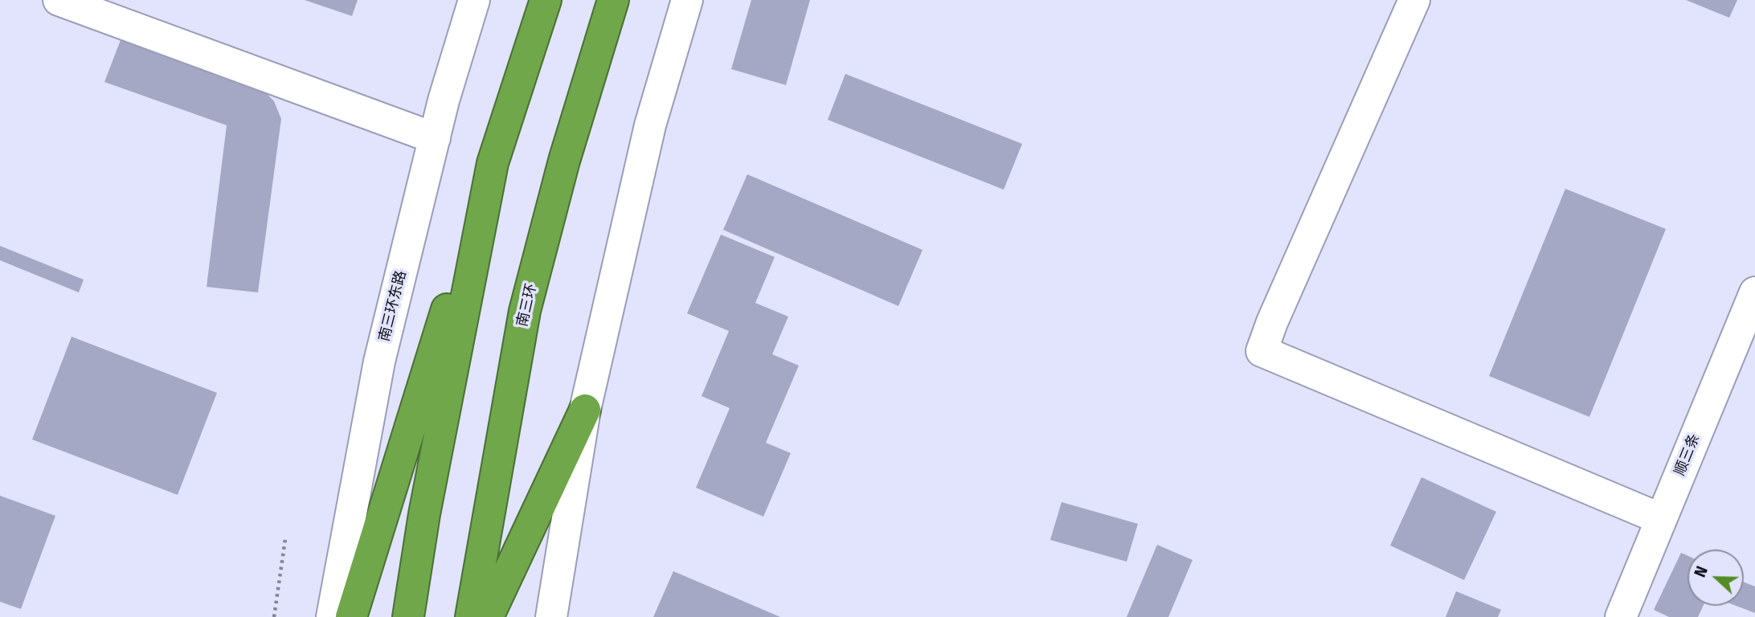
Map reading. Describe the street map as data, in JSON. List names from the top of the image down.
{
  "streets": {
    "highway": ["南三环"],
    "street": ["南三环东路", "顺三条"]
  },
  "north": "left"
}
